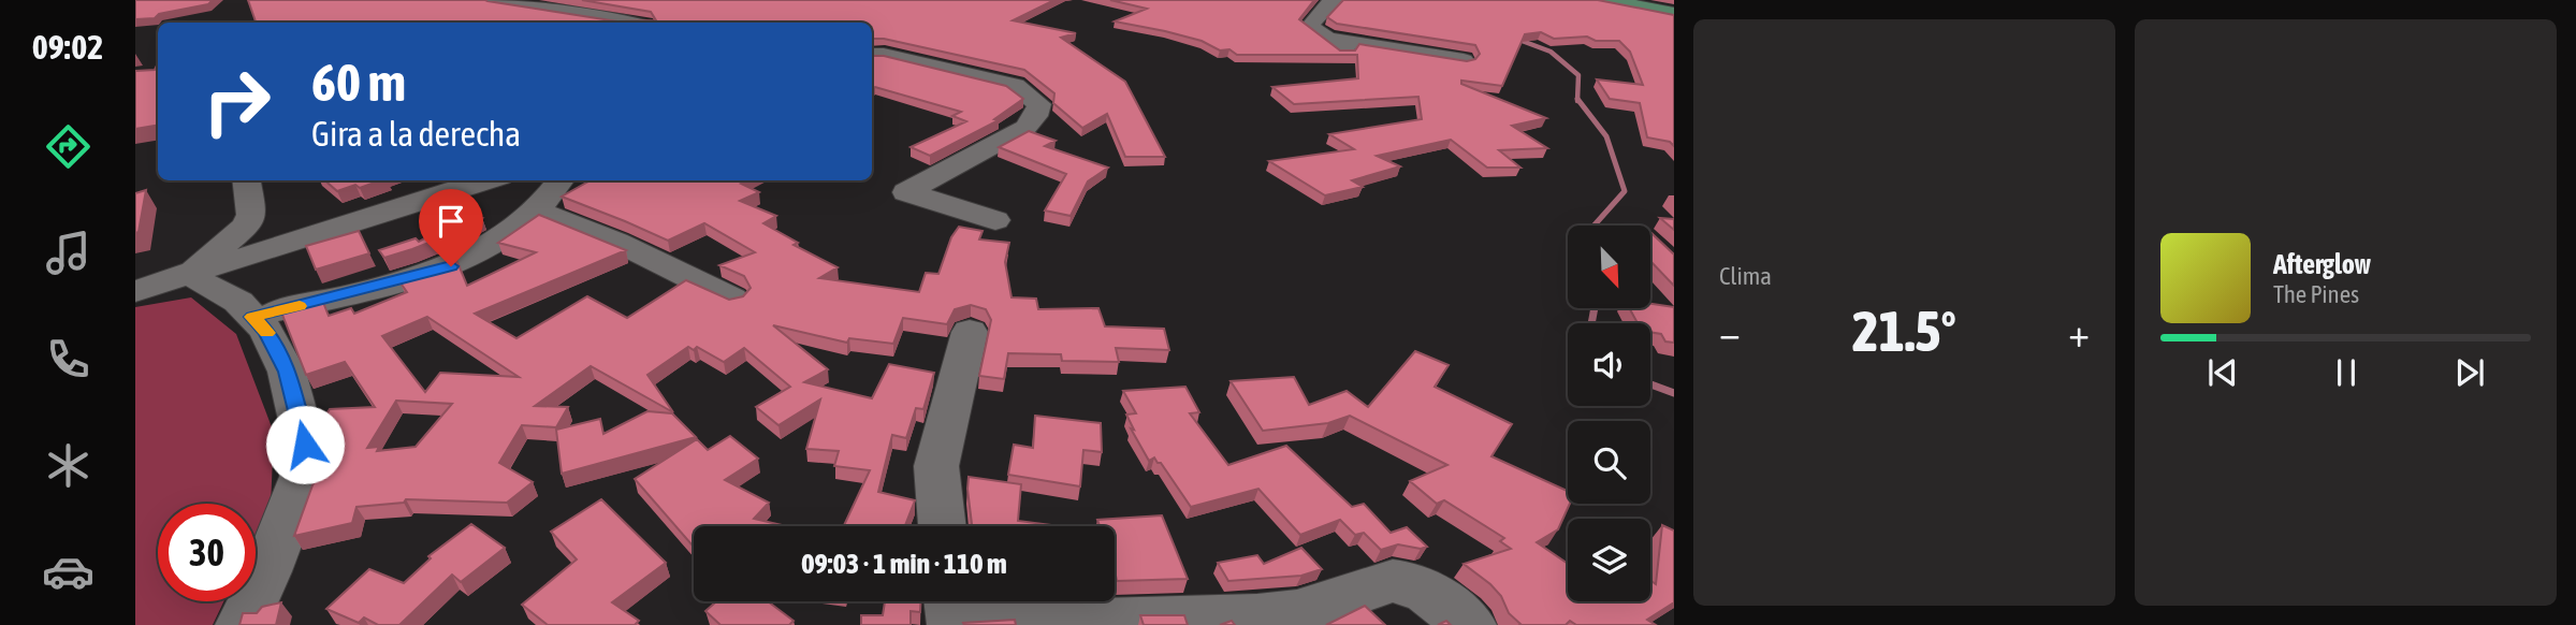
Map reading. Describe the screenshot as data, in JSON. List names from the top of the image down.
{
  "north": "bottom right",
  "page": {
    "tabs": "09:02",
    "tile": "Clima",
    "turn": ["60 m", "Gira a la derecha"],
    "song": ["Afterglow", "The Pines"],
    "heat": ["−", "21.5°", "+"],
    "limit": "30",
    "trip": "09:03 · 1 min · 110 m"
  }
}
